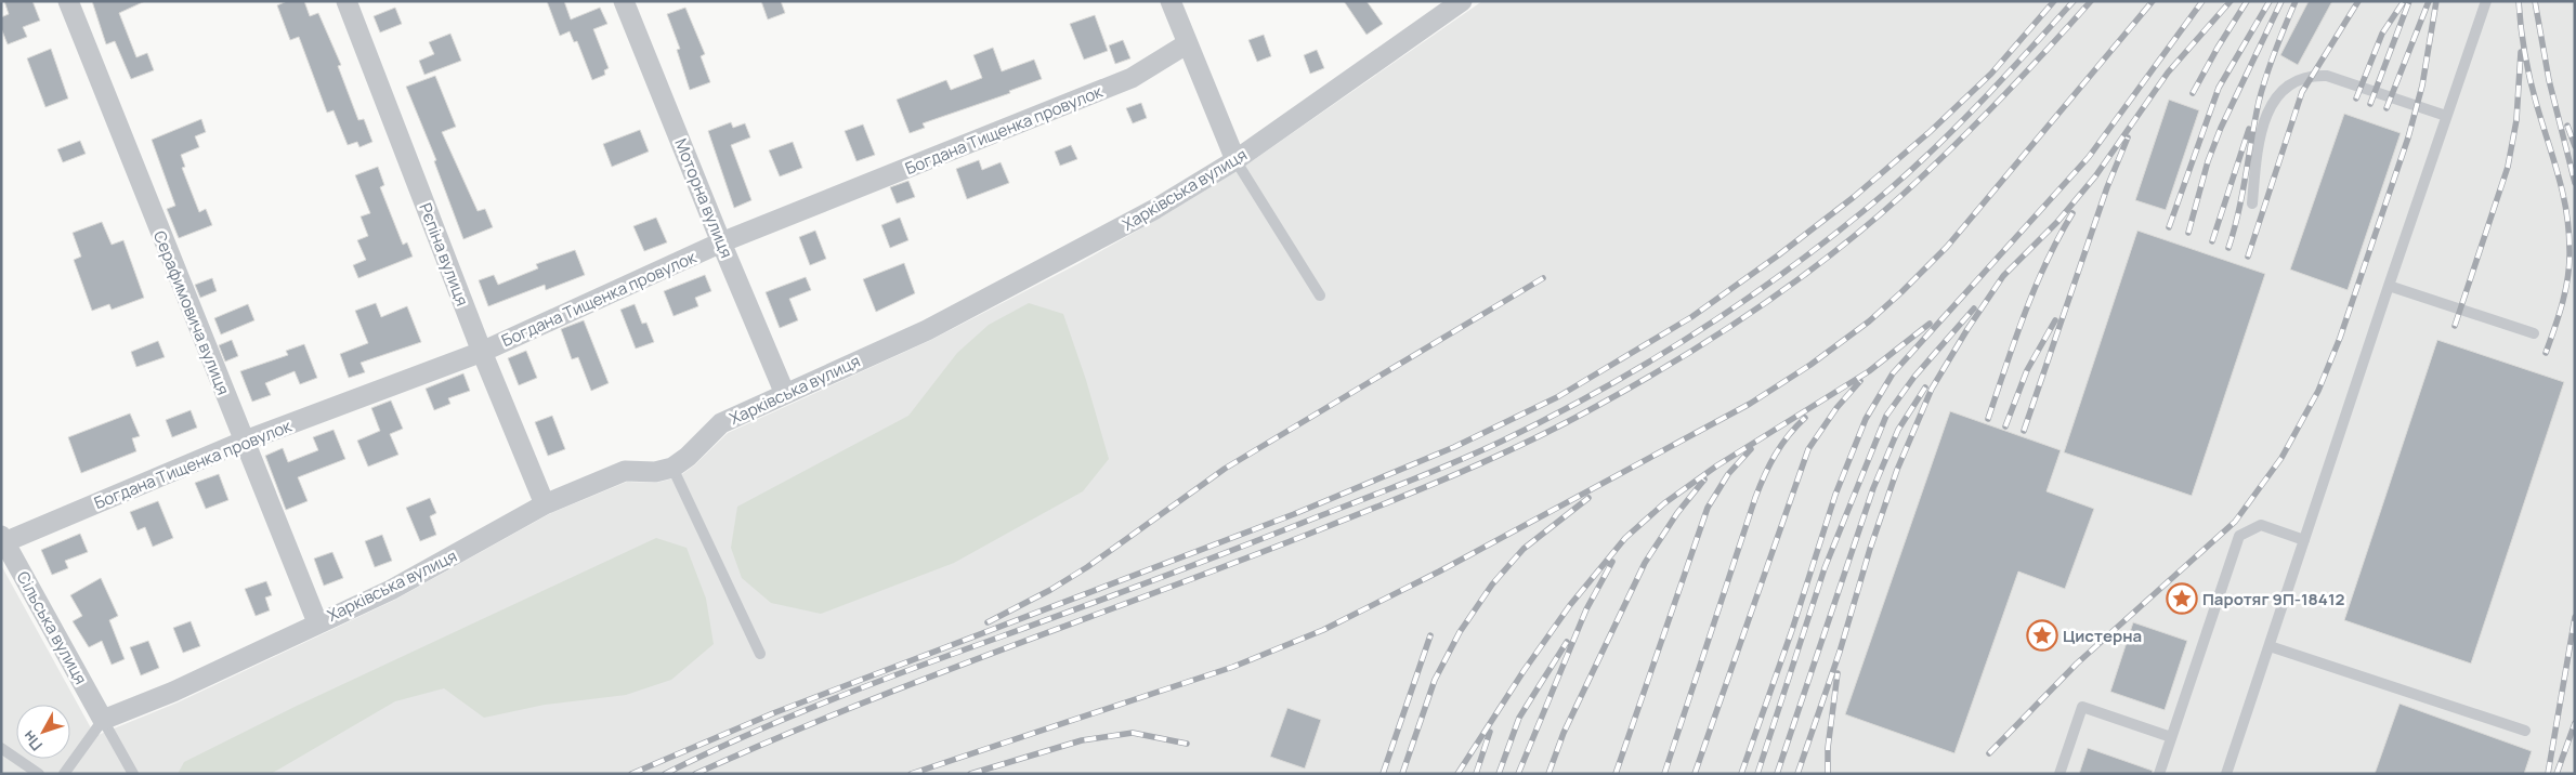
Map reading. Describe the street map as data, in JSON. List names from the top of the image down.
{
  "streets": {
    "street": [
      "Богдана Тищенка провулок",
      "Харківська вулиця",
      "Моторна вулиця",
      "Рєпіна вулиця",
      "Серафимовича вулиця",
      "Сільська вулиця"
    ]
  },
  "crossings": [
    ["Богдана Тищенка провулок", "Моторна вулиця"],
    ["Богдана Тищенка провулок", "Рєпіна вулиця"],
    ["Богдана Тищенка провулок", "Серафимовича вулиця"],
    ["Богдана Тищенка провулок", "Сільська вулиця"],
    ["Харківська вулиця", "Моторна вулиця"],
    ["Харківська вулиця", "Рєпіна вулиця"],
    ["Харківська вулиця", "Серафимовича вулиця"],
    ["Харківська вулиця", "Сільська вулиця"]
  ],
  "places": {
    "place": ["Паротяг 9П-18412", "Цистерна"]
  },
  "north": "bottom left"
}
